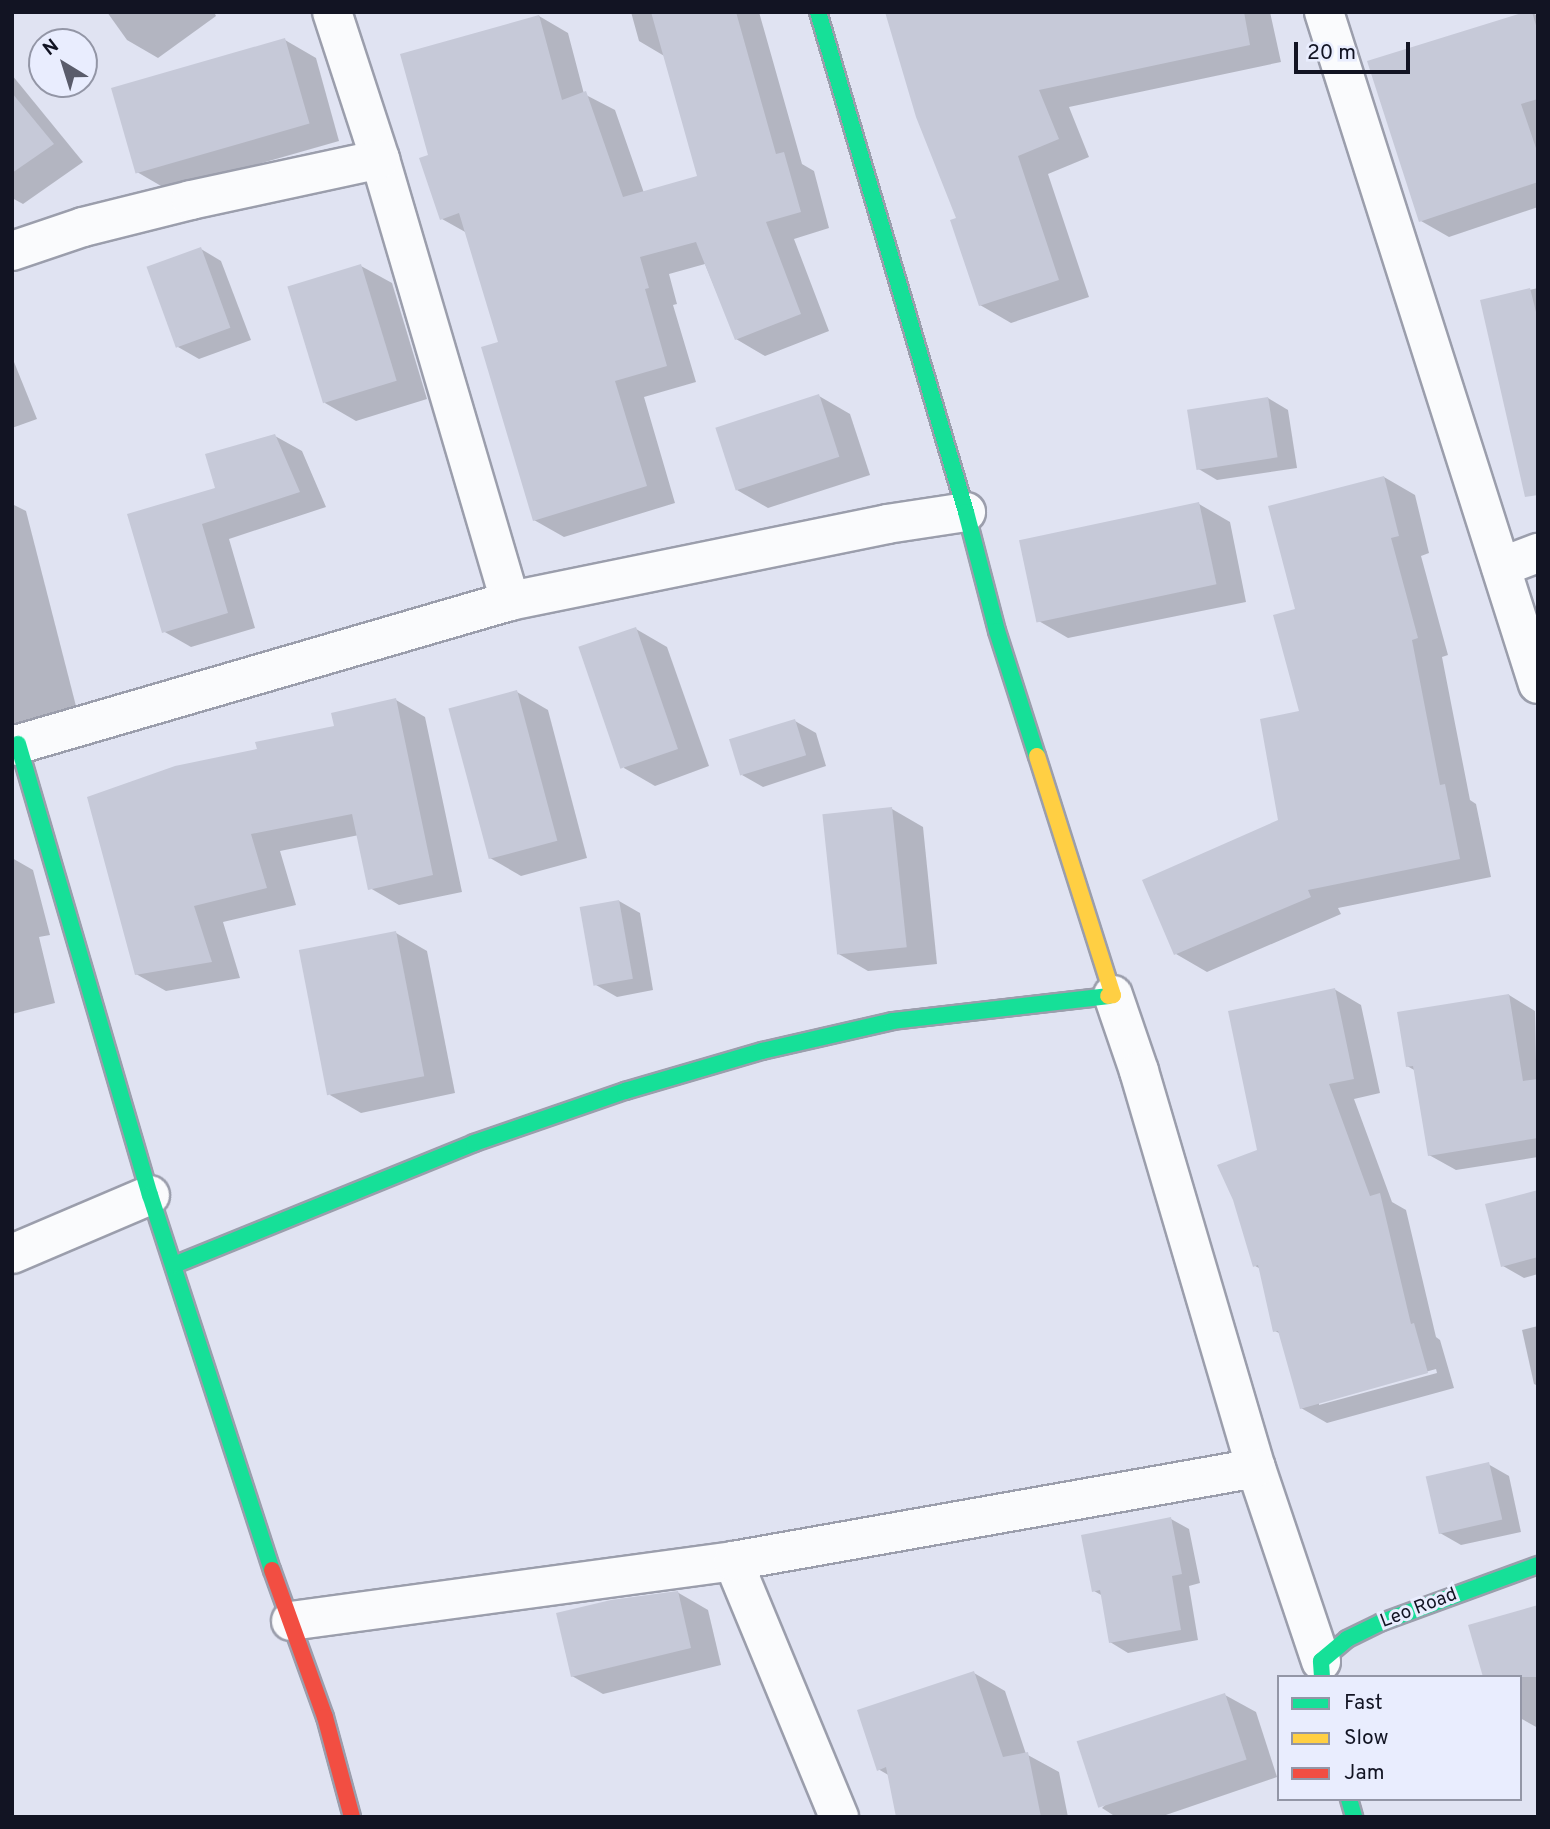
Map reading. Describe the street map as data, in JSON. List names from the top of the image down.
{
  "streets": {
    "street": ["Leo Road"]
  },
  "legend": ["Fast", "Slow", "Jam"],
  "scale_bar": "20 m",
  "north": "top left"
}
